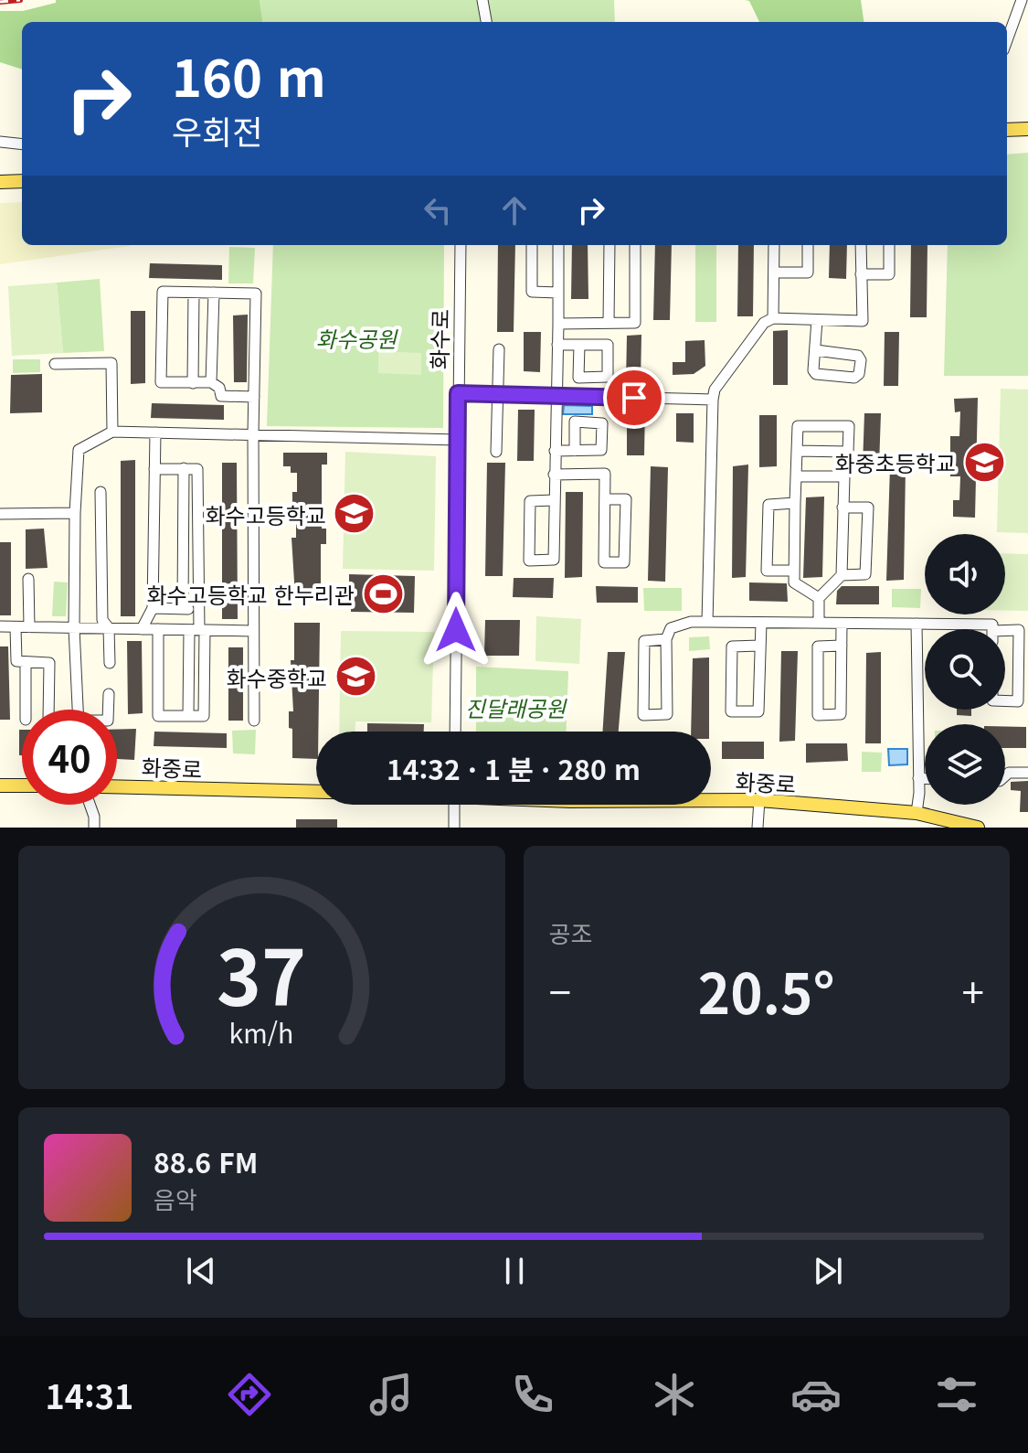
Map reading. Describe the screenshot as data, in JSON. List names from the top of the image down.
{
  "streets": {
    "main road": ["화중로"],
    "street": ["화수로"]
  },
  "parks": ["화수공원", "진달래공원"],
  "places": {
    "school or university": ["화중초등학교", "화수고등학교", "화수중학교"],
    "sports": ["화수고등학교 한누리관"]
  },
  "page": {
    "turn": ["160 m", "우회전"],
    "limit": "40",
    "trip": "14:32 · 1 분 · 280 m",
    "tile": "공조",
    "heat": ["−", "20.5°", "+"],
    "song": ["88.6 FM", "음악"],
    "tabs": "14:31",
    "gauge": ["37", "km/h"]
  }
}
